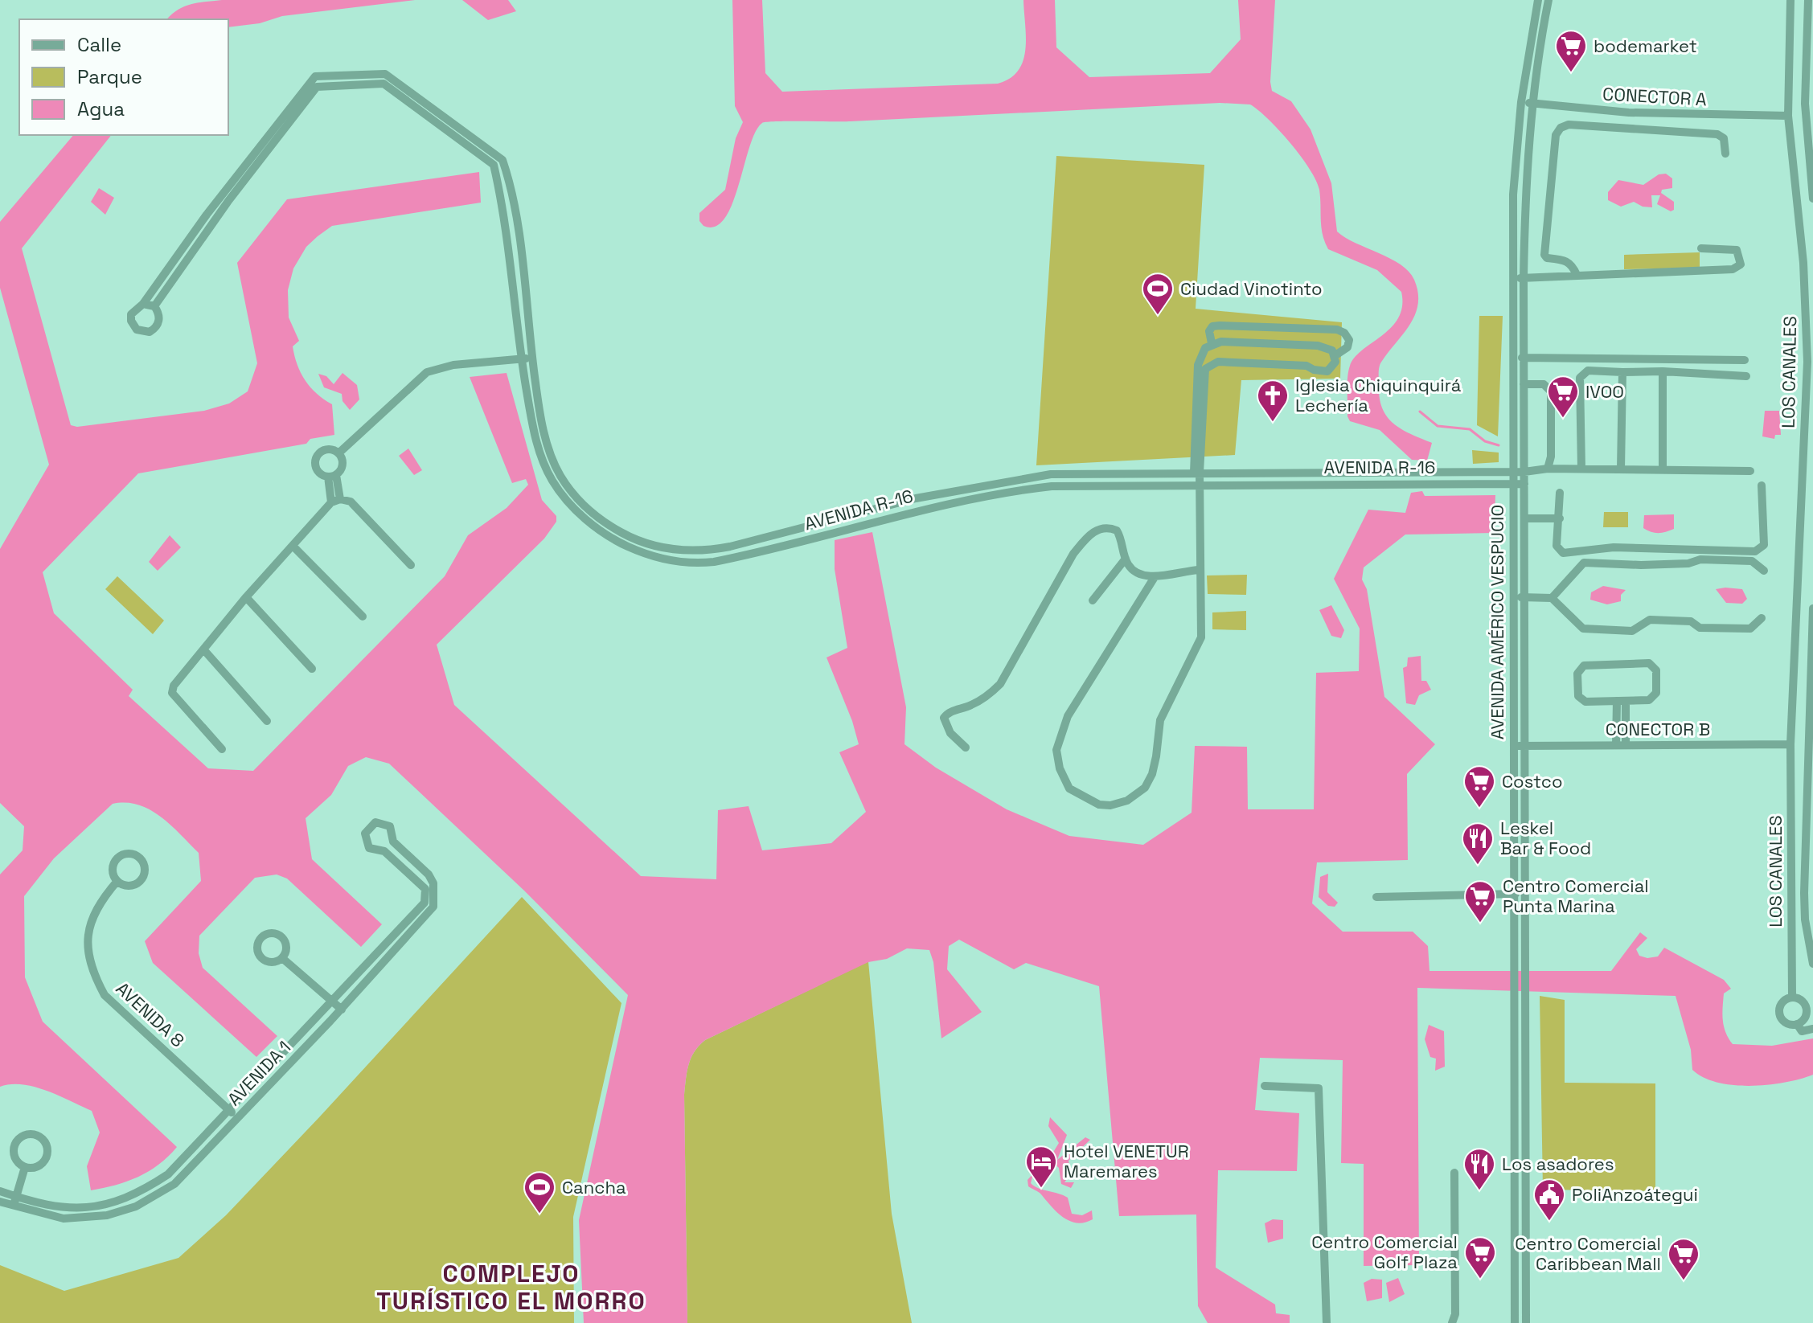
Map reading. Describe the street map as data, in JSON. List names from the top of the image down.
{
  "streets": {
    "street": [
      "CONECTOR A",
      "LOS CANALES",
      "AVENIDA R-16",
      "AVENIDA AMÉRICO VESPUCIO",
      "CONECTOR B",
      "AVENIDA 8",
      "AVENIDA 1"
    ]
  },
  "crossings": [
    ["CONECTOR A", "LOS CANALES"],
    ["CONECTOR A", "AVENIDA AMÉRICO VESPUCIO"],
    ["LOS CANALES", "CONECTOR B"],
    ["AVENIDA R-16", "AVENIDA AMÉRICO VESPUCIO"],
    ["AVENIDA AMÉRICO VESPUCIO", "CONECTOR B"],
    ["AVENIDA 8", "AVENIDA 1"]
  ],
  "districts": ["COMPLEJO TURÍSTICO EL MORRO"],
  "places": {
    "supermarket": [
      "bodemarket",
      "IVOO",
      "Costco",
      "Centro Comercial Punta Marina",
      "Centro Comercial Golf Plaza",
      "Centro Comercial Caribbean Mall"
    ],
    "sports": ["Ciudad Vinotinto", "Cancha"],
    "church": ["Iglesia Chiquinquirá Lechería"],
    "restaurant": ["Leskel Bar & Food", "Los asadores"],
    "hotel": ["Hotel VENETUR Maremares"],
    "public building": ["PoliAnzoátegui"]
  },
  "legend": ["Calle", "Parque", "Agua"]
}
